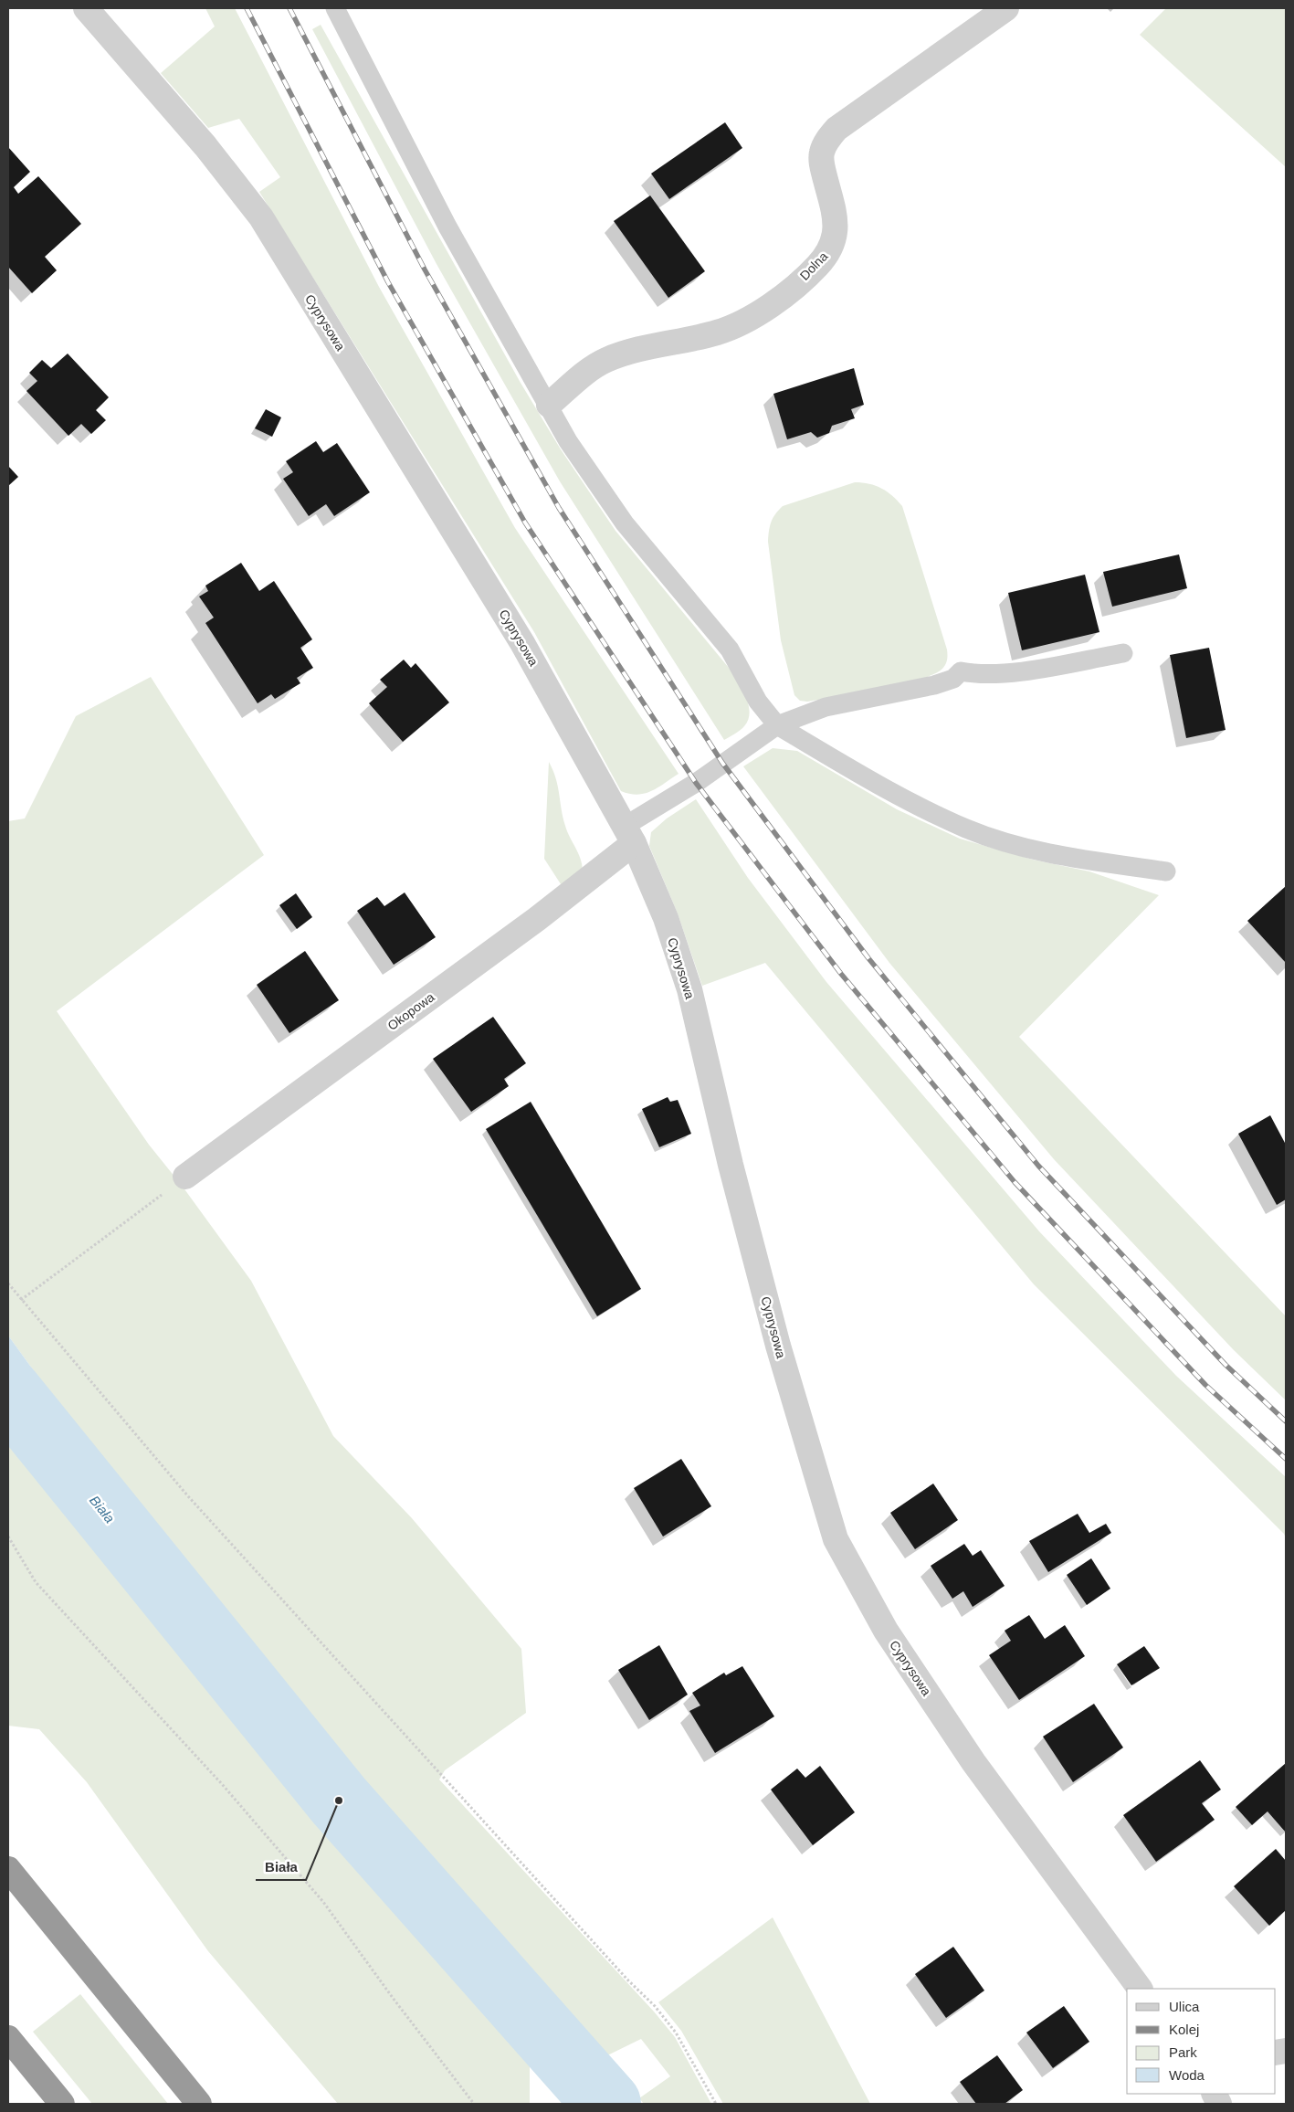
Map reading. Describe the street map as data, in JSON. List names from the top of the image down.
{
  "streets": {
    "street": ["Dolna", "Cyprysowa", "Okopowa"]
  },
  "crossings": [
    ["Cyprysowa", "Okopowa"]
  ],
  "water": ["Biała"],
  "places": ["Biała"],
  "legend": [
    "Ulica",
    "Kolej",
    "Park",
    "Woda"
  ]
}
